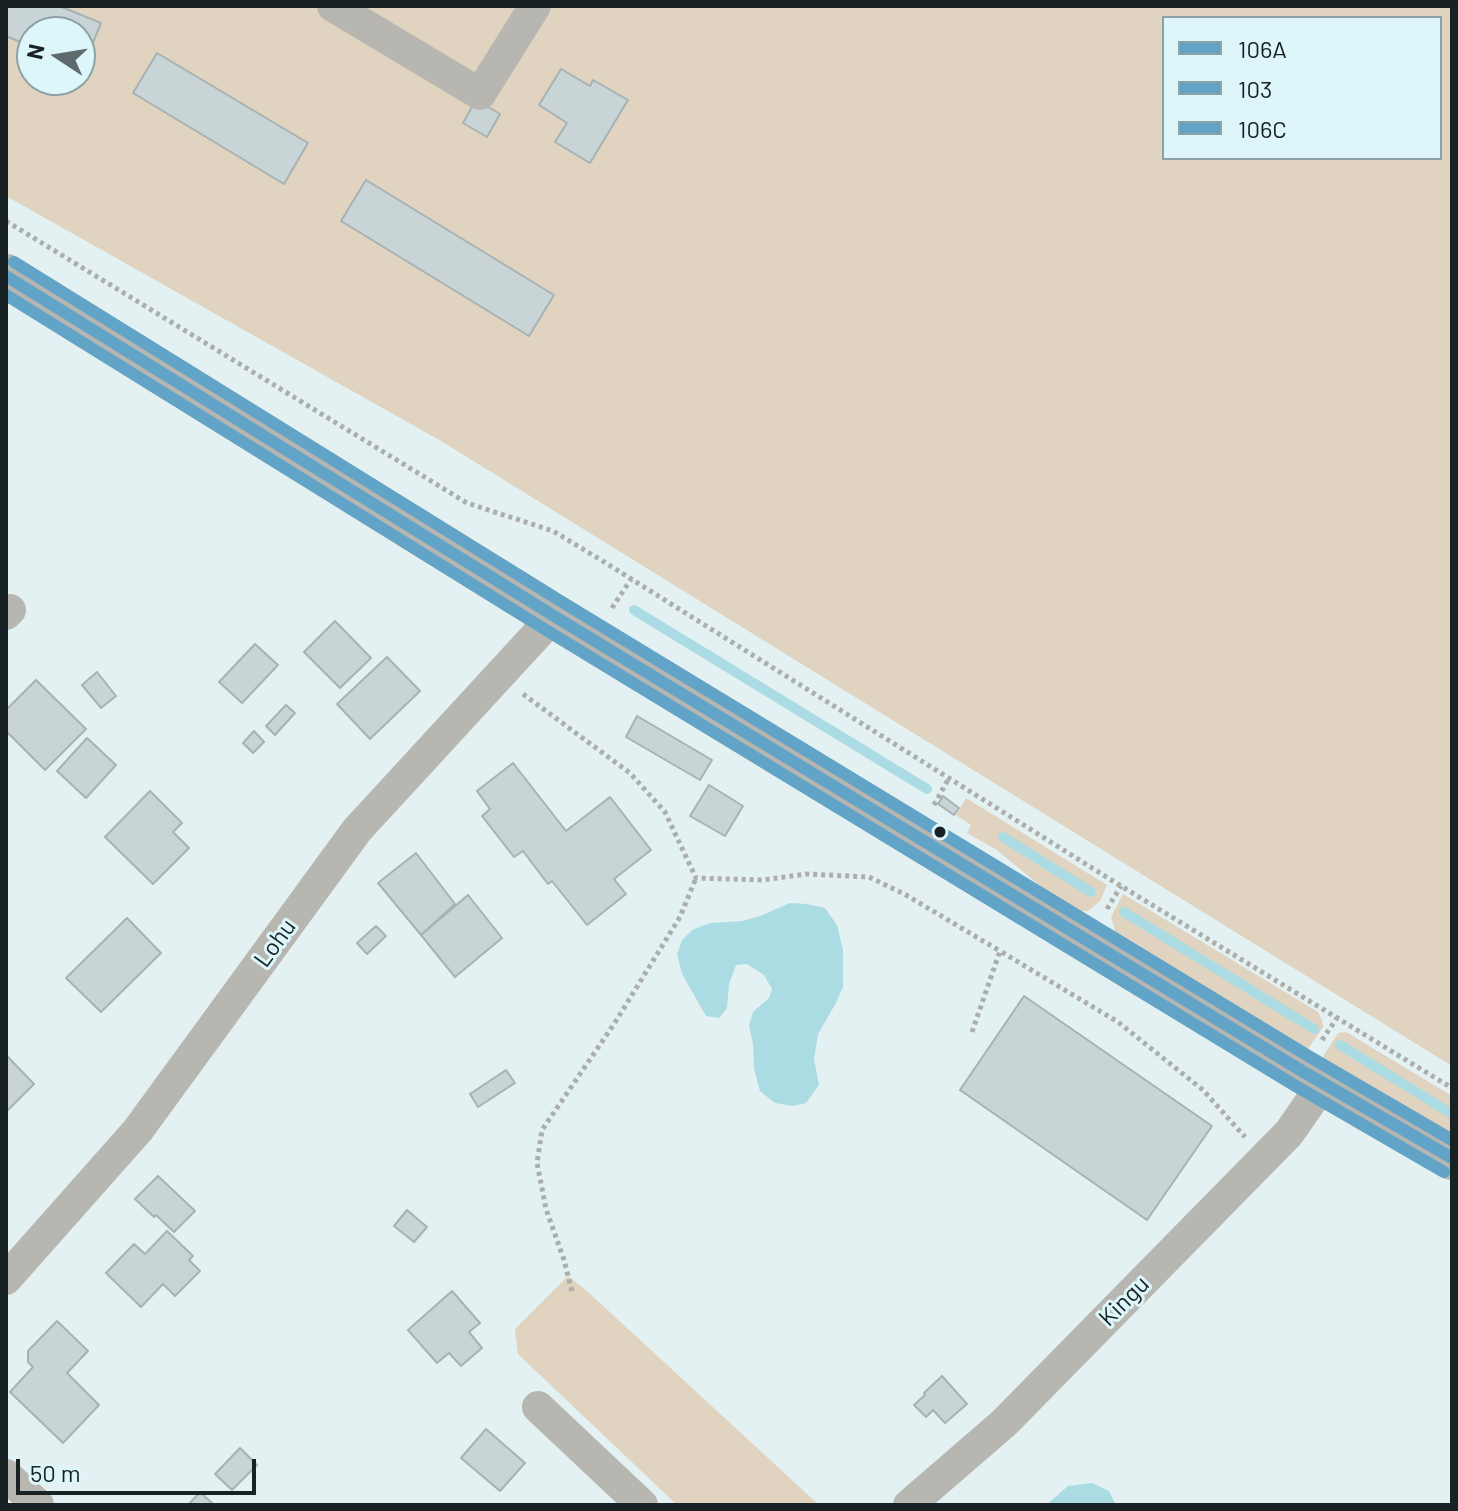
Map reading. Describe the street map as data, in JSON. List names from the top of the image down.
{
  "streets": {
    "street": ["Lohu", "Kingu"]
  },
  "lines": ["transit line 106C", "transit line 106A", "transit line 103"],
  "legend": ["106A", "103", "106C"],
  "scale_bar": "50 m",
  "north": "left"
}
